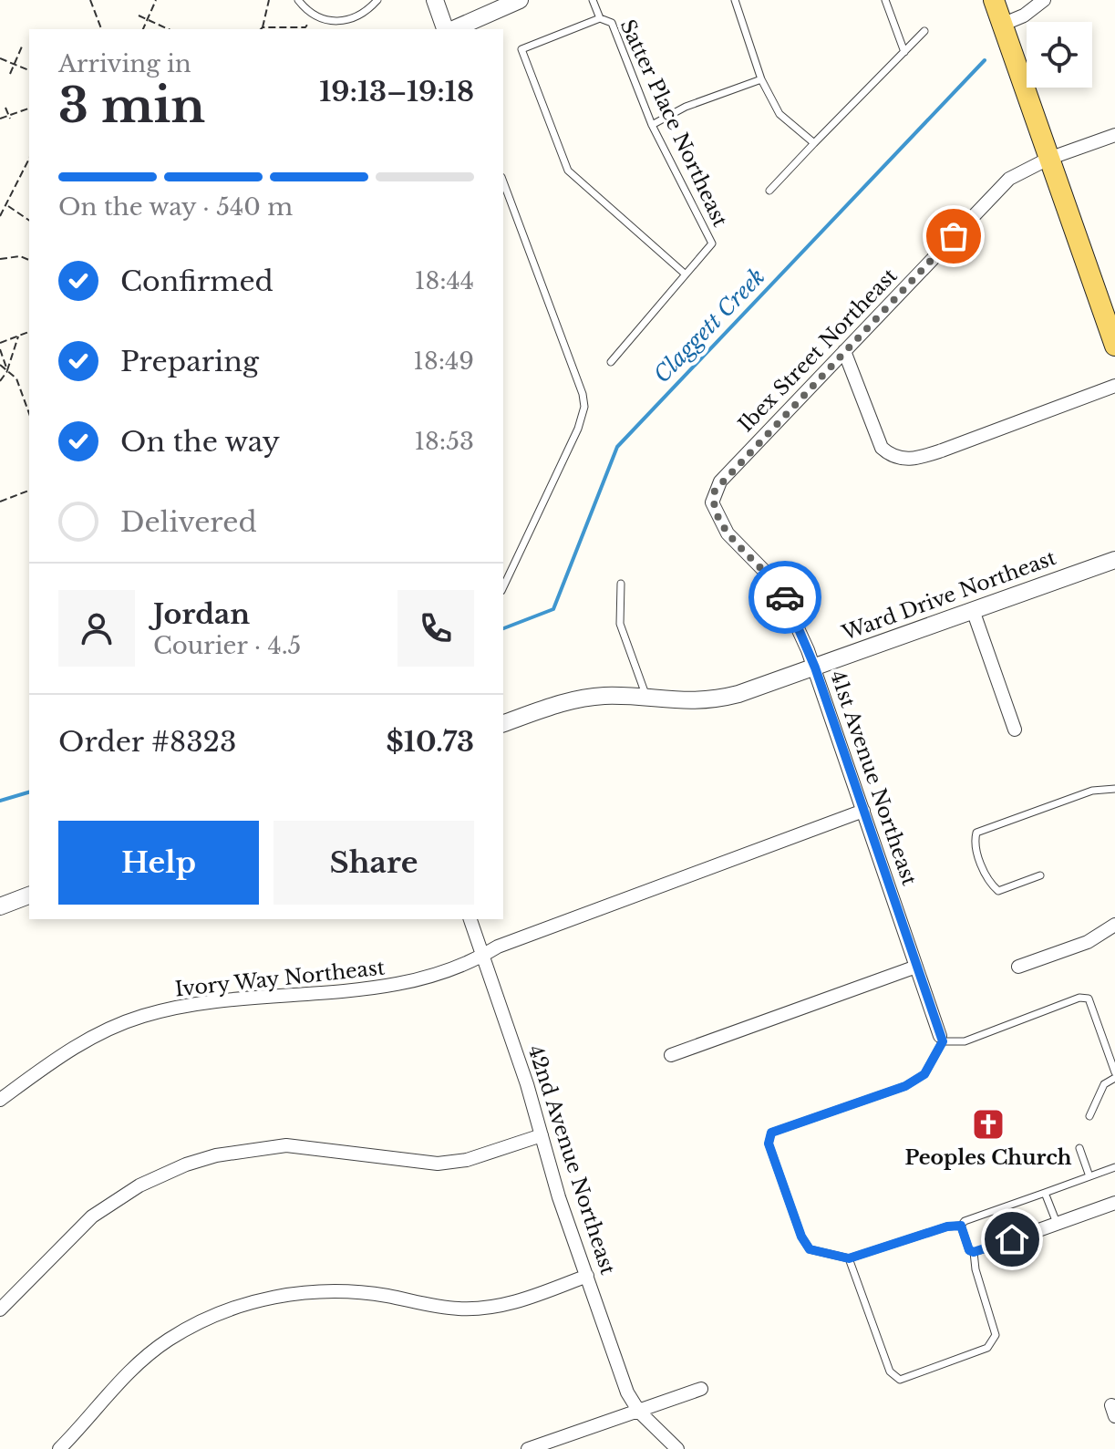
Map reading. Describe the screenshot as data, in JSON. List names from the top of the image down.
{
  "streets": {
    "street": [
      "Ibex Street Northeast",
      "Ward Drive Northeast",
      "41st Avenue Northeast",
      "Ivory Way Northeast",
      "42nd Avenue Northeast"
    ],
    "lane": ["Satter Place Northeast"]
  },
  "crossings": [
    ["Ibex Street Northeast", "41st Avenue Northeast"],
    ["Ward Drive Northeast", "41st Avenue Northeast"],
    ["41st Avenue Northeast", "Ivory Way Northeast"],
    ["Ivory Way Northeast", "42nd Avenue Northeast"]
  ],
  "water": ["Claggett Creek"],
  "places": {
    "church": ["Peoples Church"]
  },
  "page": {
    "heading": ["3 min", "Arriving in", "19:13–19:18"],
    "panel": [
      "Jordan",
      "Courier · 4.5",
      "Order #8323",
      "$10.73"
    ],
    "bar": "On the way · 540 m",
    "list": [
      ["Confirmed", "18:44"],
      ["Preparing", "18:49"],
      ["On the way", "18:53"],
      "Delivered"
    ],
    "buttons": ["Help", "Share"]
  }
}
